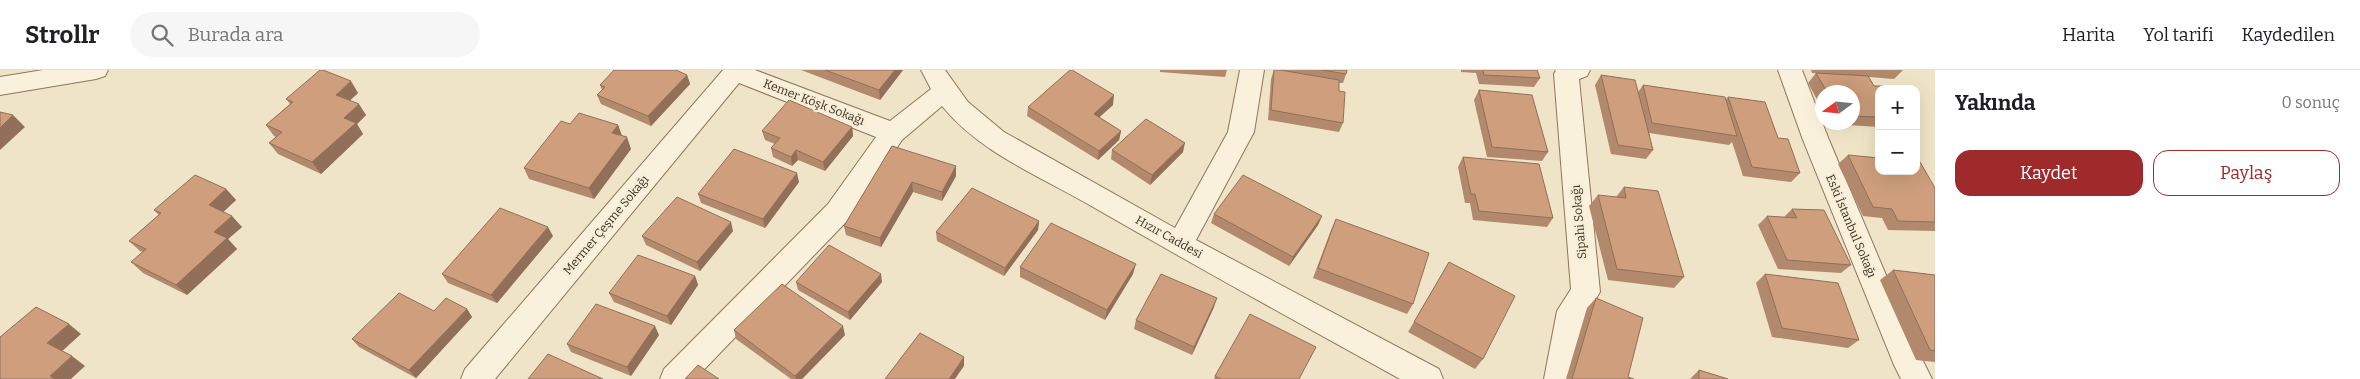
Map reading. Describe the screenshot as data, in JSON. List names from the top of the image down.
{
  "streets": {
    "street": [
      "Kemer Köşk Sokağı",
      "Sipahi Sokağı",
      "Mermer Çeşme Sokağı",
      "Eski İstanbul Sokağı",
      "Hızır Caddesi"
    ]
  },
  "crossings": [
    ["Kemer Köşk Sokağı", "Mermer Çeşme Sokağı"]
  ],
  "north": "left",
  "page": {
    "header": "Strollr",
    "search": "Burada ara",
    "nav": ["Harita", "Yol tarifi", "Kaydedilen"],
    "heading": ["Yakında", "0 sonuç"],
    "map_buttons": ["+", "−"],
    "buttons": ["Kaydet", "Paylaş"]
  }
}
